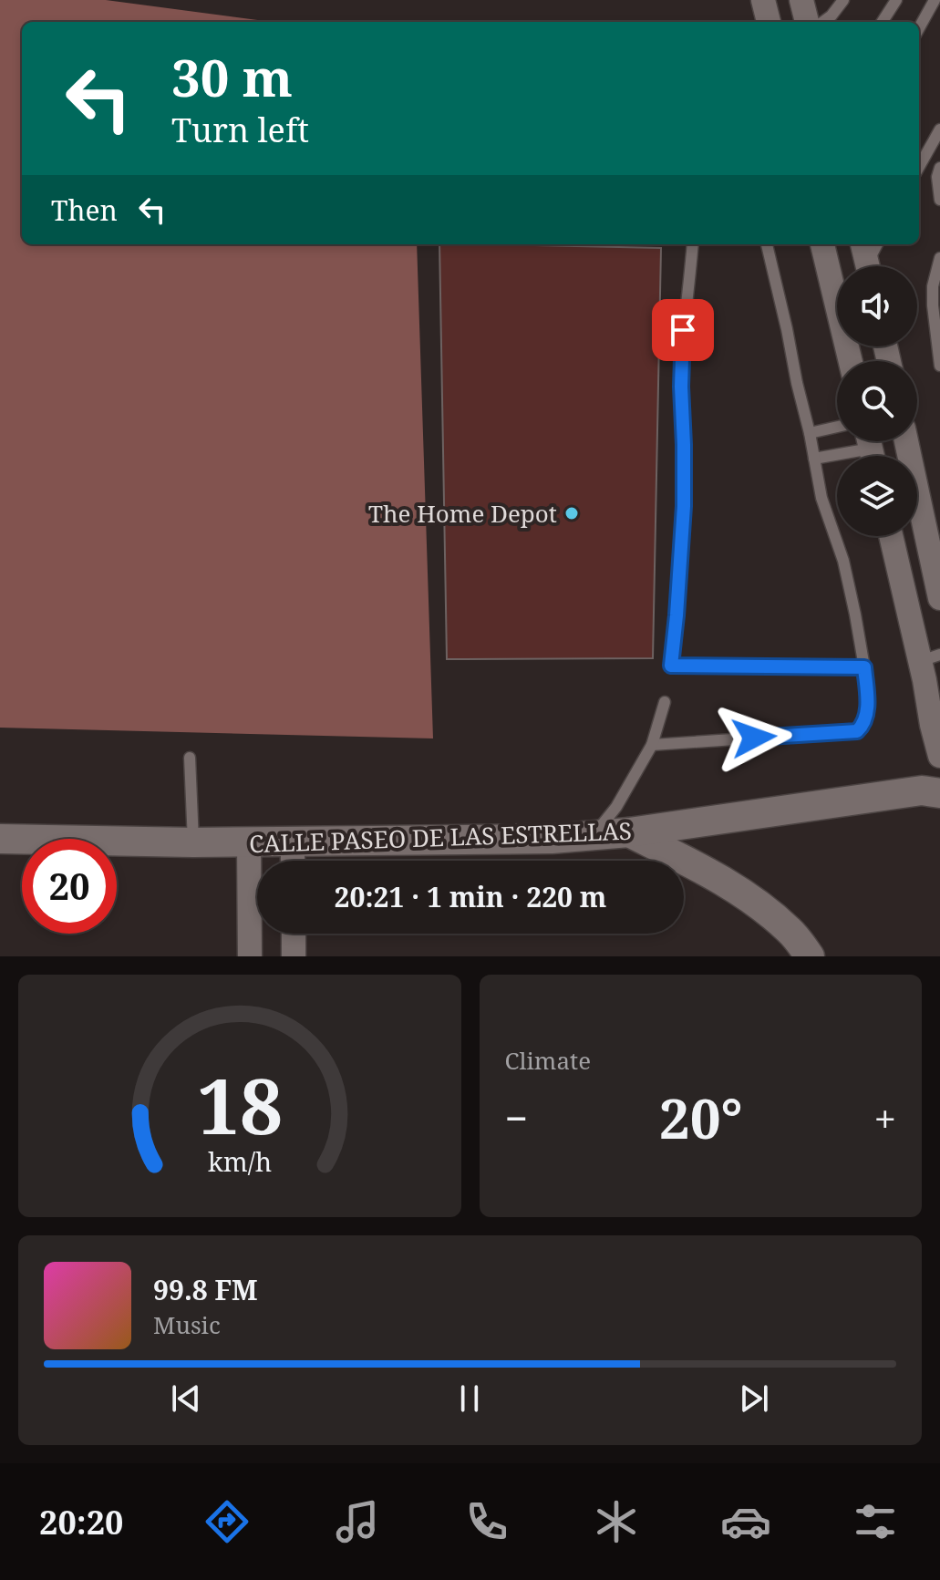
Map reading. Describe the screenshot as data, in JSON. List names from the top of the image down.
{
  "streets": {
    "street": ["CALLE PASEO DE LAS ESTRELLAS"]
  },
  "places": ["The Home Depot"],
  "page": {
    "turn": ["30 m", "Turn left"],
    "then": "Then",
    "limit": "20",
    "trip": "20:21 · 1 min · 220 m",
    "tile": "Climate",
    "heat": ["−", "20°", "+"],
    "song": ["99.8 FM", "Music"],
    "tabs": "20:20",
    "gauge": ["18", "km/h"]
  }
}
